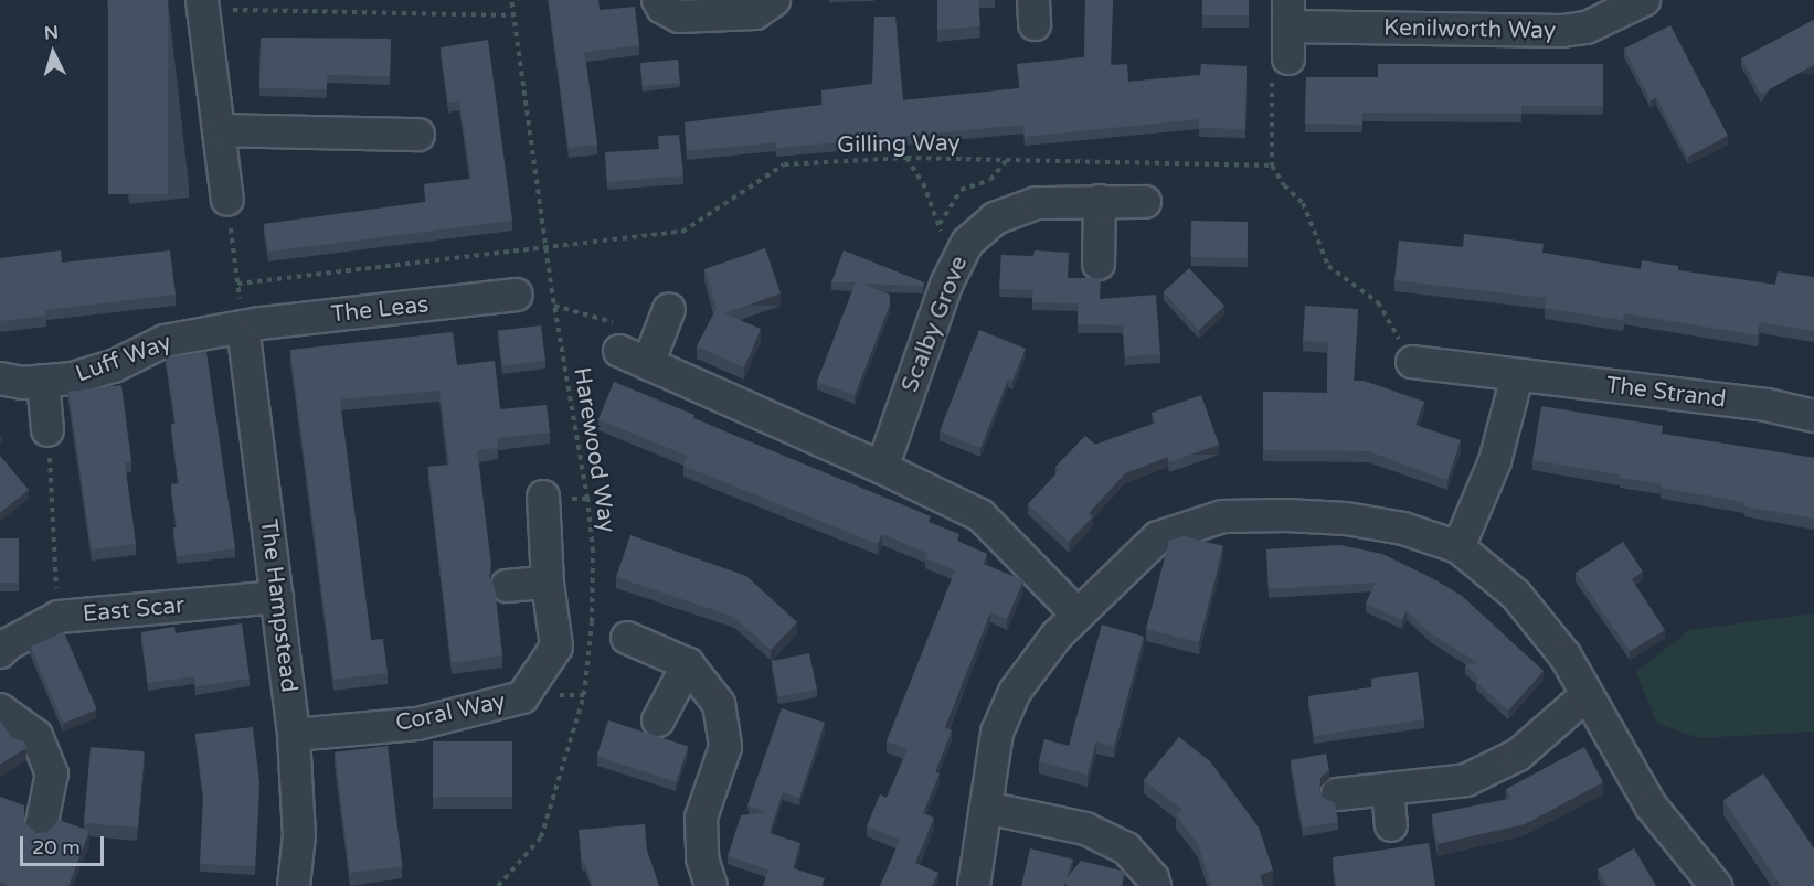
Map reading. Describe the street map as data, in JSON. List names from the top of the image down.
{
  "streets": {
    "street": [
      "Kenilworth Way",
      "The Leas",
      "Scalby Grove",
      "Luff Way",
      "The Strand",
      "The Hampstead",
      "East Scar",
      "Coral Way"
    ],
    "path": ["Gilling Way", "Harewood Way"]
  },
  "crossings": [
    ["Gilling Way", "Harewood Way"],
    ["The Leas", "Luff Way"],
    ["The Leas", "The Hampstead"],
    ["Luff Way", "The Hampstead"],
    ["The Hampstead", "East Scar"],
    ["The Hampstead", "Coral Way"]
  ],
  "scale_bar": "20 m",
  "north": "top"
}
